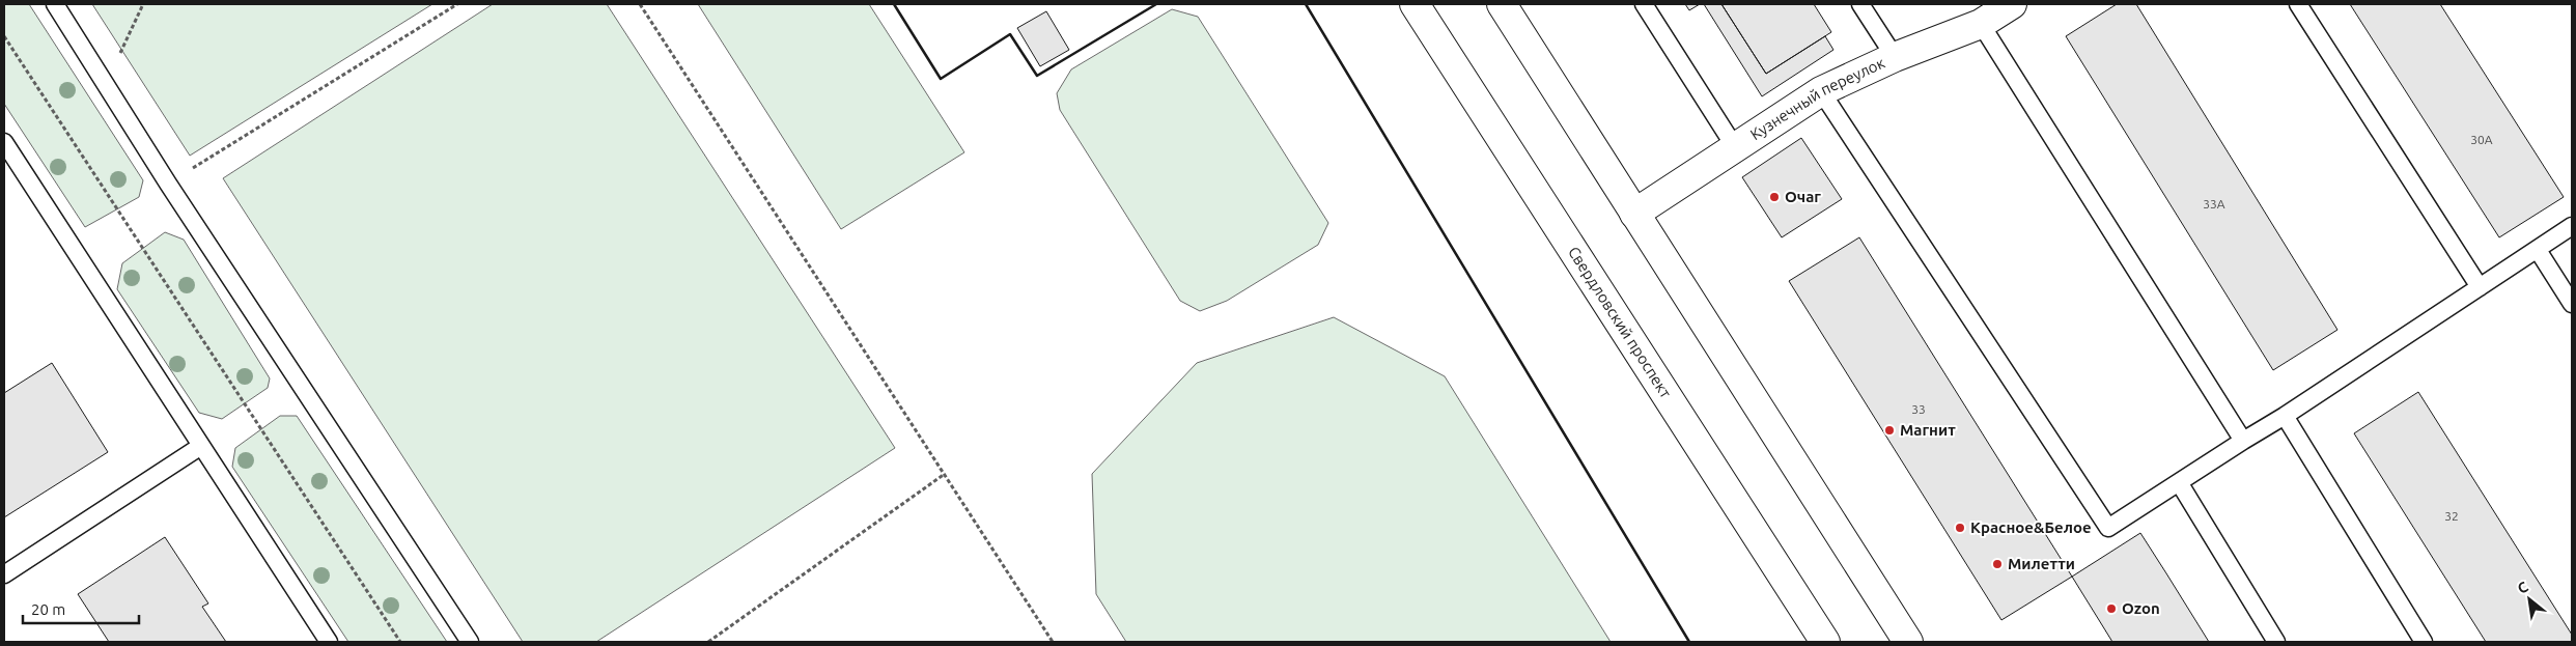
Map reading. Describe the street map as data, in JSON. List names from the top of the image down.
{
  "streets": {
    "main road": ["Кузнечный переулок", "Свердловский проспект"]
  },
  "places": [
    "Очаг",
    "Магнит",
    "Красное&Белое",
    "Милетти",
    "Ozon"
  ],
  "house_numbers": [
    "30А",
    "33А",
    "33",
    "32"
  ],
  "scale_bar": "20 m",
  "north": "top left"
}
